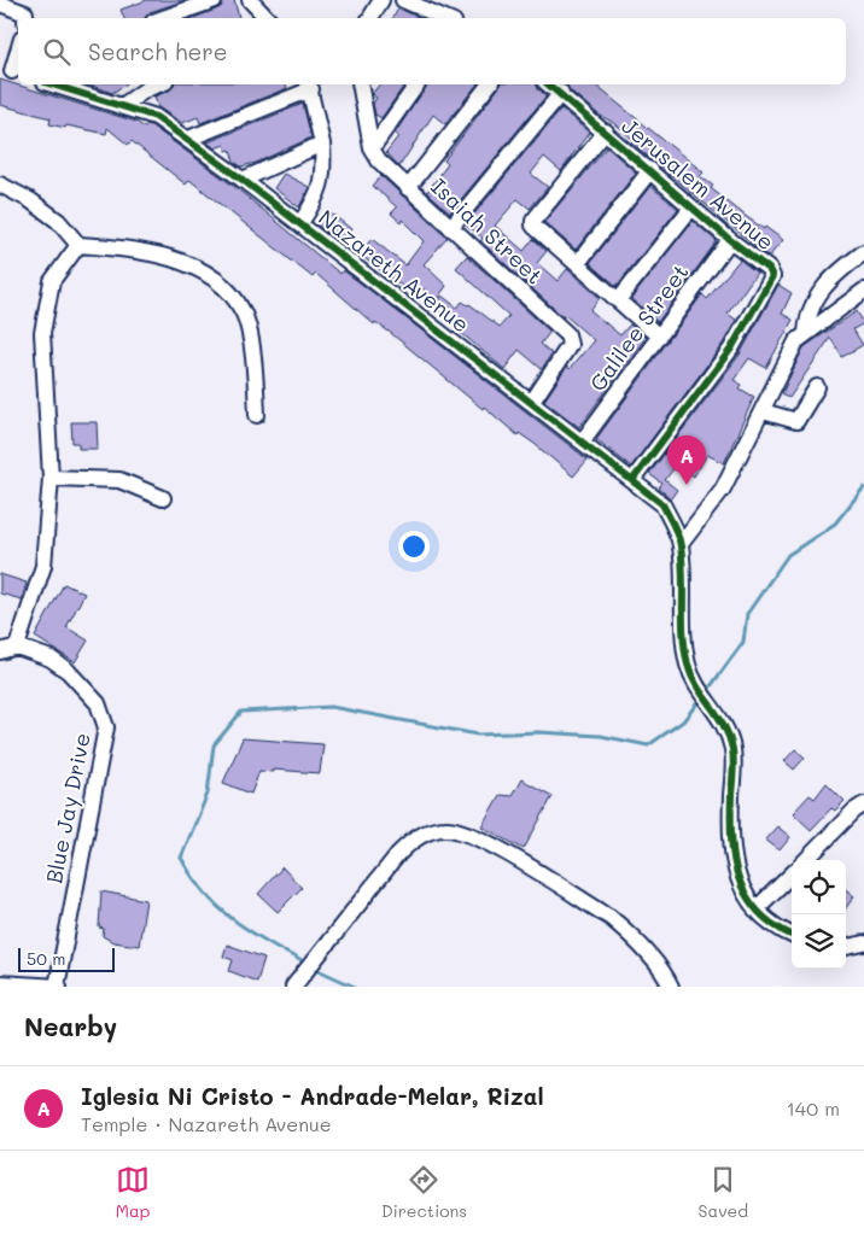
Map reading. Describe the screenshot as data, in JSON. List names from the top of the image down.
{
  "streets": {
    "street": [
      "Jerusalem Avenue",
      "Isaiah Street",
      "Nazareth Avenue",
      "Galilee Street",
      "Blue Jay Drive"
    ]
  },
  "crossings": [
    ["Jerusalem Avenue", "Nazareth Avenue"],
    ["Jerusalem Avenue", "Galilee Street"],
    ["Isaiah Street", "Nazareth Avenue"],
    ["Nazareth Avenue", "Galilee Street"]
  ],
  "scale_bar": "50 m",
  "page": {
    "search": "Search here",
    "pins": "A",
    "scale": "50 m",
    "heading": "Nearby",
    "list": [
      {
        "mark": "A",
        "name": "Iglesia Ni Cristo - Andrade-Melar, Rizal",
        "note": "Temple · Nazareth Avenue",
        "value": "140 m"
      }
    ],
    "nav": ["Map", "Directions", "Saved"]
  }
}
